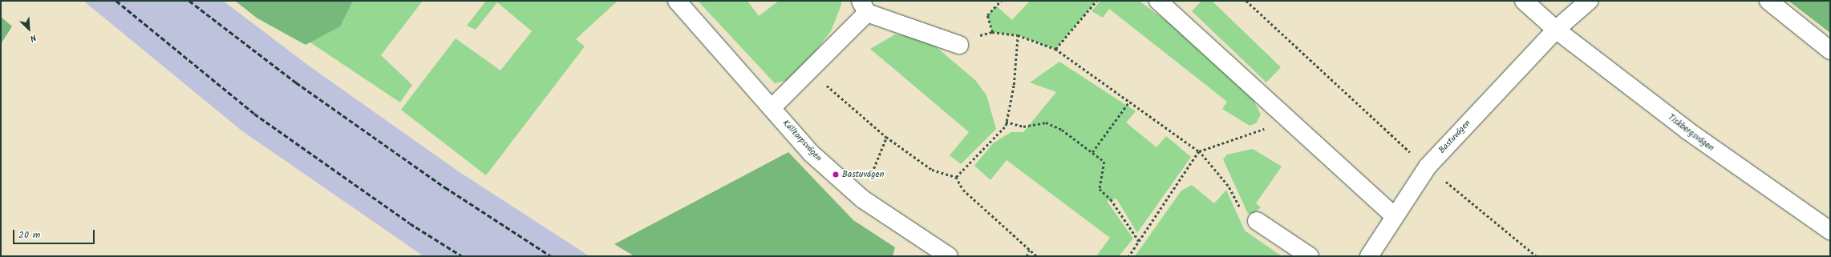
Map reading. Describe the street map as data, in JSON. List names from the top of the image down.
{
  "streets": {
    "street": ["Tiskbergsvägen", "Bastuvägen", "Källtorpsvägen"]
  },
  "crossings": [
    ["Tiskbergsvägen", "Bastuvägen"]
  ],
  "places": ["Bastuvägen"],
  "scale_bar": "20 m",
  "north": "bottom right"
}
